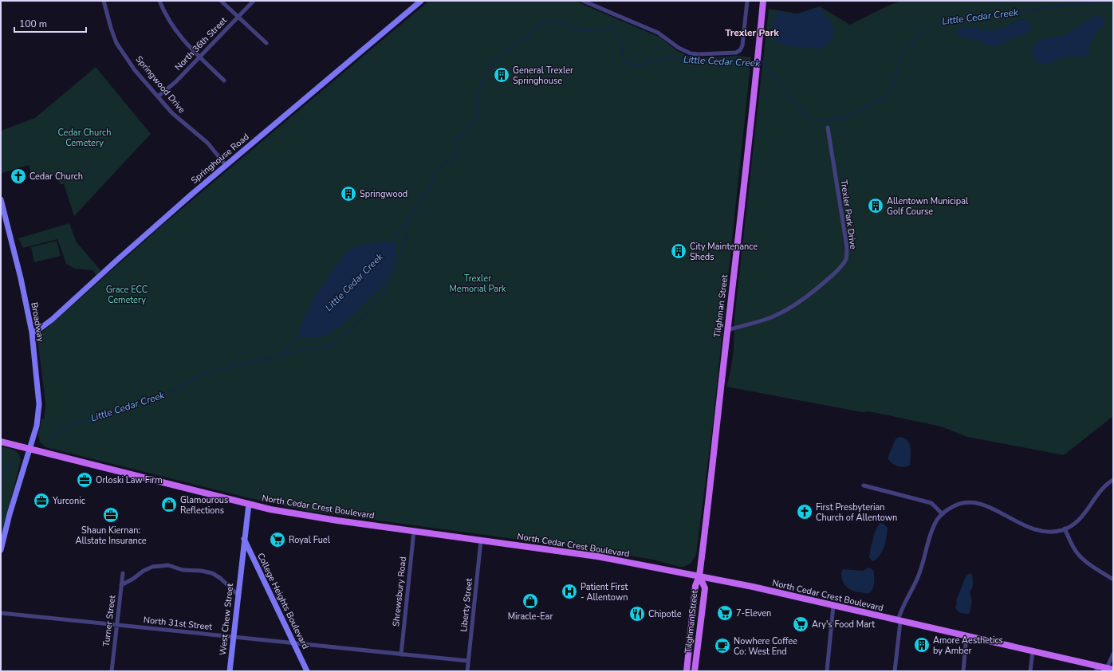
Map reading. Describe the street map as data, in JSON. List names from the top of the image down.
{
  "streets": {
    "main road": ["Tilghman Street", "North Cedar Crest Boulevard"],
    "street": [
      "North 36th Street",
      "Springwood Drive",
      "Springhouse Road",
      "Trexler Park Drive",
      "Broadway",
      "Shrewsbury Road",
      "College Heights Boulevard",
      "Liberty Street",
      "West Chew Street",
      "Turner Street",
      "North 31st Street"
    ]
  },
  "crossings": [
    ["North 36th Street", "Springwood Drive"],
    ["Springwood Drive", "Springhouse Road"],
    ["Springhouse Road", "Broadway"],
    ["Trexler Park Drive", "Tilghman Street"],
    ["Tilghman Street", "North Cedar Crest Boulevard"],
    ["Broadway", "North Cedar Crest Boulevard"],
    ["North Cedar Crest Boulevard", "Shrewsbury Road"],
    ["North Cedar Crest Boulevard", "Liberty Street"],
    ["North Cedar Crest Boulevard", "West Chew Street"],
    ["Shrewsbury Road", "North 31st Street"],
    ["College Heights Boulevard", "West Chew Street"],
    ["College Heights Boulevard", "North 31st Street"],
    ["Liberty Street", "North 31st Street"],
    ["West Chew Street", "North 31st Street"],
    ["Turner Street", "North 31st Street"]
  ],
  "districts": ["Trexler Park"],
  "water": ["Little Cedar Creek"],
  "parks": ["Cedar Church Cemetery", "Trexler Memorial Park", "Grace ECC Cemetery"],
  "places": {
    "building": [
      "General Trexler Springhouse",
      "Springwood",
      "Allentown Municipal Golf Course",
      "City Maintenance Sheds",
      "Amore Aesthetics by Amber"
    ],
    "church": ["Cedar Church", "First Presbyterian Church of Allentown"],
    "office": ["Orloski Law Firm", "Yurconic", "Shaun Kiernan: Allstate Insurance"],
    "shop": ["Glamourous Reflections", "Miracle-Ear"],
    "supermarket": ["Royal Fuel", "7-Eleven", "Ary's Food Mart"],
    "hospital": ["Patient First - Allentown"],
    "restaurant": ["Chipotle"],
    "cafe": ["Nowhere Coffee Co: West End"]
  },
  "scale_bar": "100 m"
}
